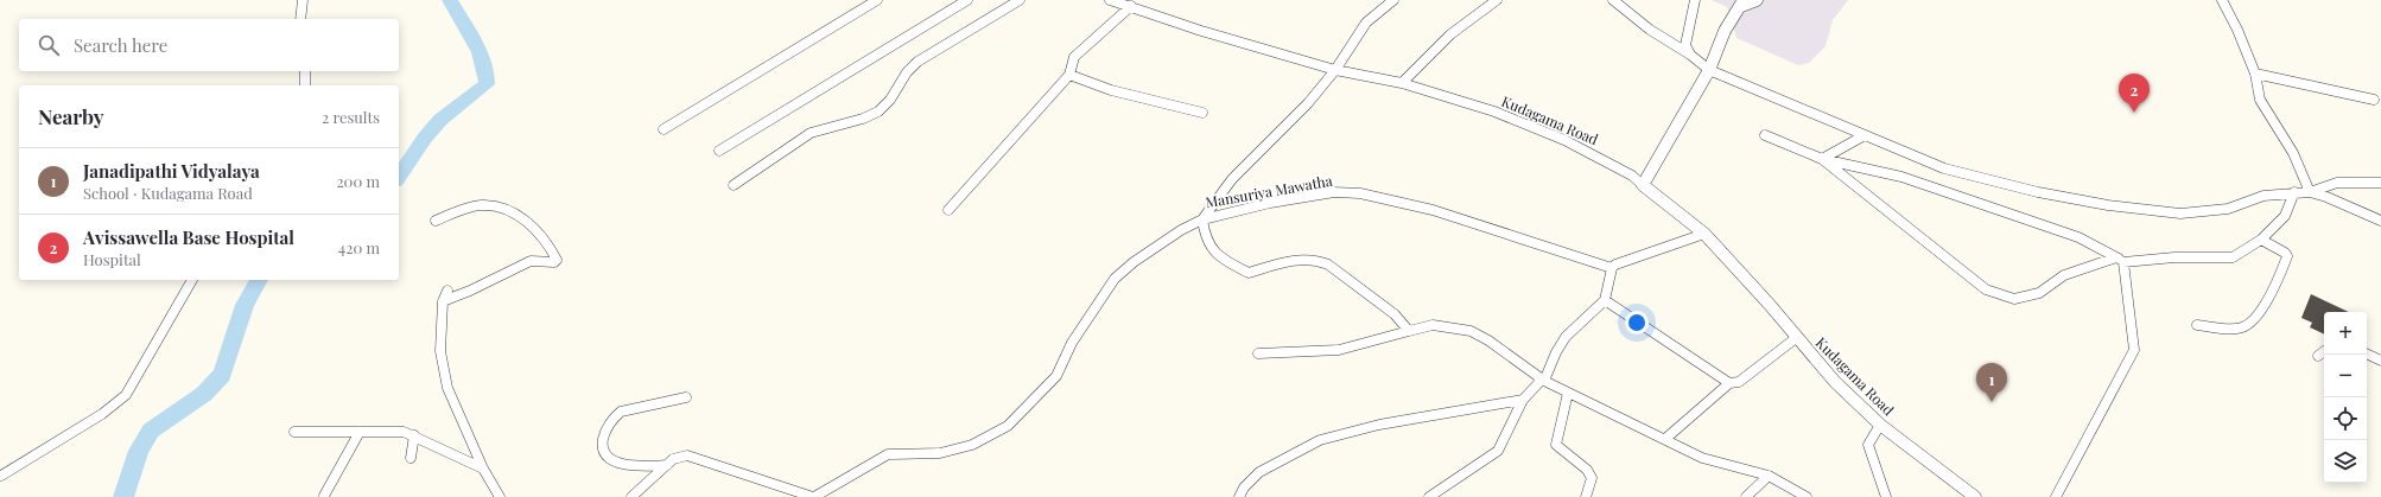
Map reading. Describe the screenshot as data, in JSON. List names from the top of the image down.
{
  "streets": {
    "street": ["Kudagama Road", "Mansuriya Mawatha"]
  },
  "crossings": [
    ["Kudagama Road", "Mansuriya Mawatha"]
  ],
  "page": {
    "search": "Search here",
    "pins": ["2", "1"],
    "heading": ["Nearby", "2 results"],
    "list": [
      {
        "mark": "1",
        "name": "Janadipathi Vidyalaya",
        "note": "School · Kudagama Road",
        "value": "200 m"
      },
      {
        "mark": "2",
        "name": "Avissawella Base Hospital",
        "note": "Hospital",
        "value": "420 m"
      }
    ],
    "map_buttons": ["+", "−"]
  }
}
